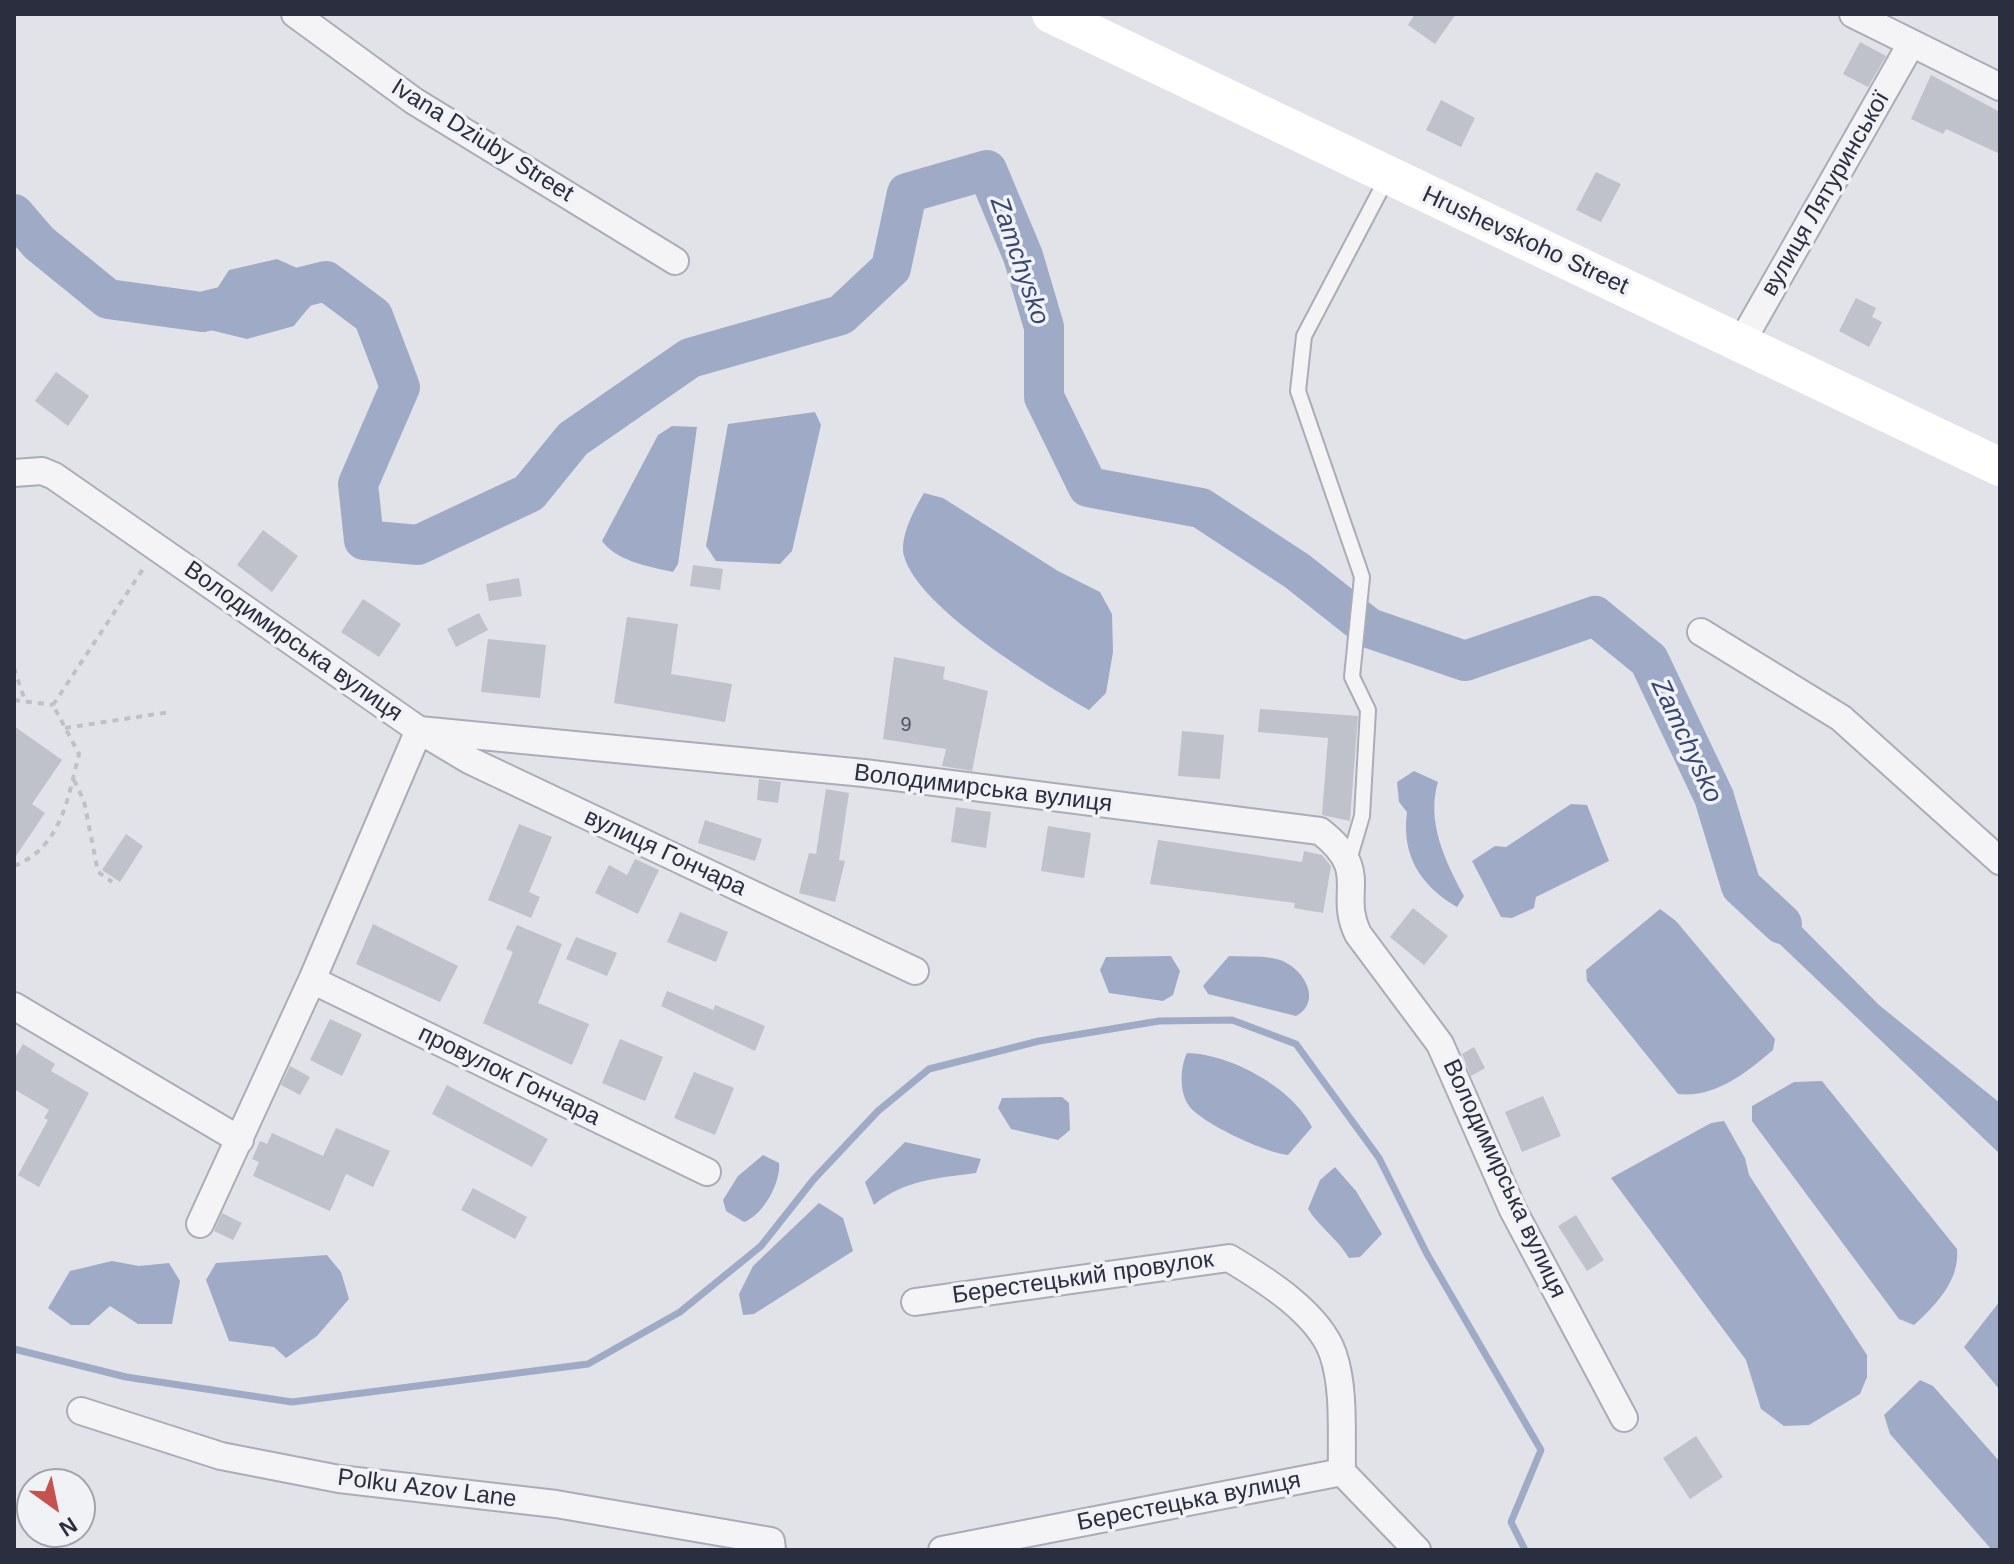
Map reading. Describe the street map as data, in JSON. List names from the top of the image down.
{
  "streets": {
    "street": [
      "Ivana Dziuby Street",
      "вулиця Лятуринської",
      "Hrushevskoho Street",
      "Володимирська вулиця",
      "вулиця Гончара",
      "провулок Гончара",
      "Берестецький провулок",
      "Polku Azov Lane",
      "Берестецька вулиця"
    ]
  },
  "crossings": [
    ["вулиця Лятуринської", "Hrushevskoho Street"],
    ["Володимирська вулиця", "вулиця Гончара"],
    ["Берестецький провулок", "Берестецька вулиця"]
  ],
  "water": ["Zamchysko"],
  "house_numbers": ["9"],
  "north": "bottom right"
}
